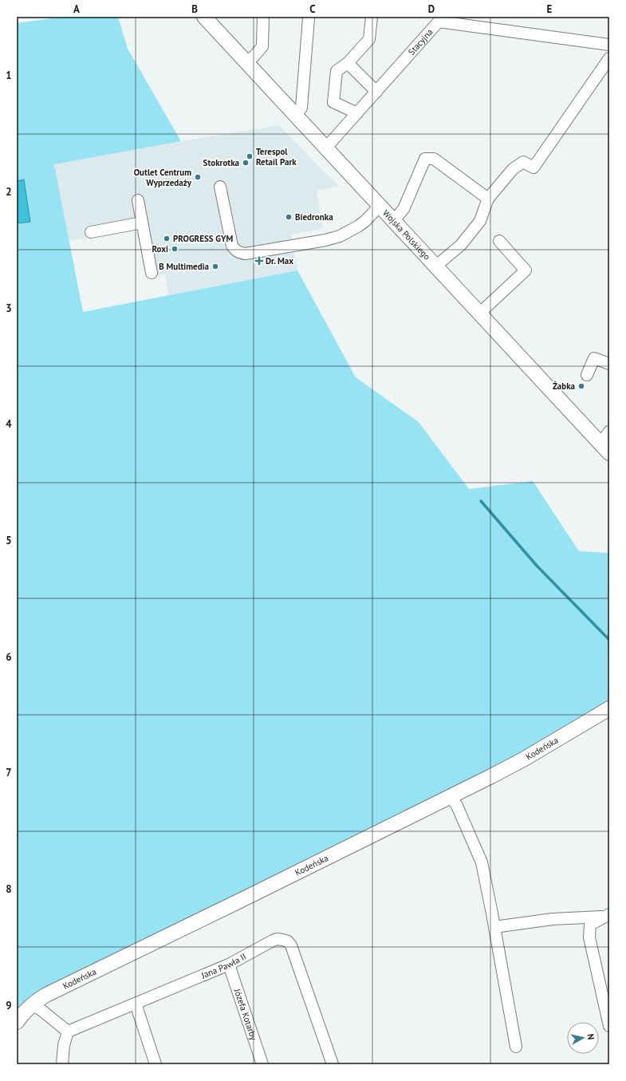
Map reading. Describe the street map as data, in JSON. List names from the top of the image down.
{
  "streets": {
    "main road": ["Wojska Polskiego", "Kodeńska"],
    "street": ["Stacyjna", "Jana Pawła II", "Józefa Kotarby"]
  },
  "crossings": [
    ["Stacyjna", "Wojska Polskiego"],
    ["Jana Pawła II", "Józefa Kotarby"]
  ],
  "places": {
    "other": [
      "Terespol Retail Park",
      "Stokrotka",
      "Outlet Centrum Wyprzedaży",
      "Biedronka",
      "PROGRESS GYM",
      "Roxi",
      "B Multimedia",
      "Żabka"
    ],
    "health": ["Dr. Max"]
  },
  "north": "right",
  "grid": {
    "columns": [
      "A",
      "B",
      "C",
      "D",
      "E"
    ],
    "rows": [
      "1",
      "2",
      "3",
      "4",
      "5",
      "6",
      "7",
      "8",
      "9"
    ]
  }
}
